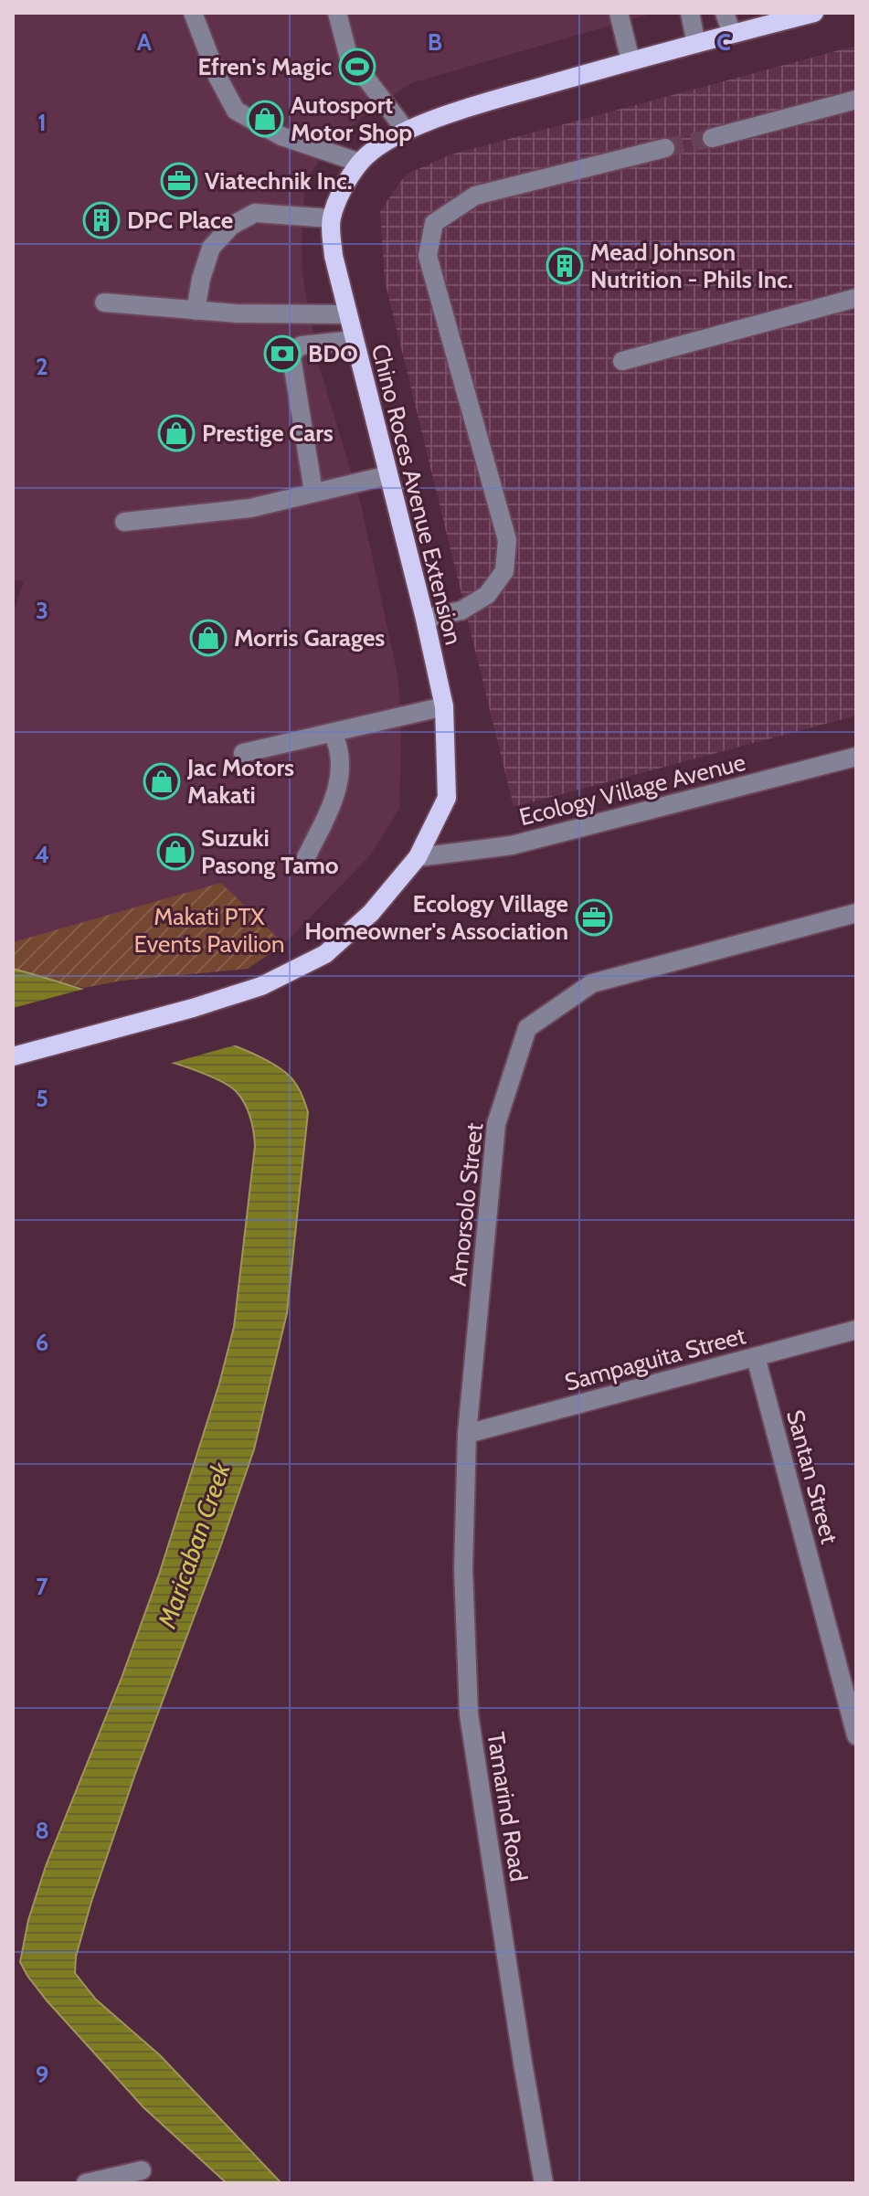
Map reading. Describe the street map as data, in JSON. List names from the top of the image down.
{
  "streets": {
    "main road": ["Chino Roces Avenue Extension"],
    "street": [
      "Ecology Village Avenue",
      "Amorsolo Street",
      "Sampaguita Street",
      "Santan Street",
      "Tamarind Road"
    ]
  },
  "crossings": [
    ["Chino Roces Avenue Extension", "Ecology Village Avenue"],
    ["Amorsolo Street", "Sampaguita Street"],
    ["Amorsolo Street", "Tamarind Road"],
    ["Sampaguita Street", "Santan Street"],
    ["Sampaguita Street", "Tamarind Road"]
  ],
  "water": ["Maricaban Creek"],
  "parks": ["Makati PTX Events Pavilion"],
  "places": {
    "sports": ["Efren's Magic"],
    "shop": [
      "Autosport Motor Shop",
      "Prestige Cars",
      "Morris Garages",
      "Jac Motors Makati",
      "Suzuki Pasong Tamo"
    ],
    "office": ["Viatechnik Inc.", "Ecology Village Homeowner's Association"],
    "building": ["DPC Place", "Mead Johnson Nutrition - Phils Inc."],
    "bank": ["BDO"]
  },
  "grid": {
    "columns": ["A", "B", "C"],
    "rows": [
      "1",
      "2",
      "3",
      "4",
      "5",
      "6",
      "7",
      "8",
      "9"
    ]
  }
}
